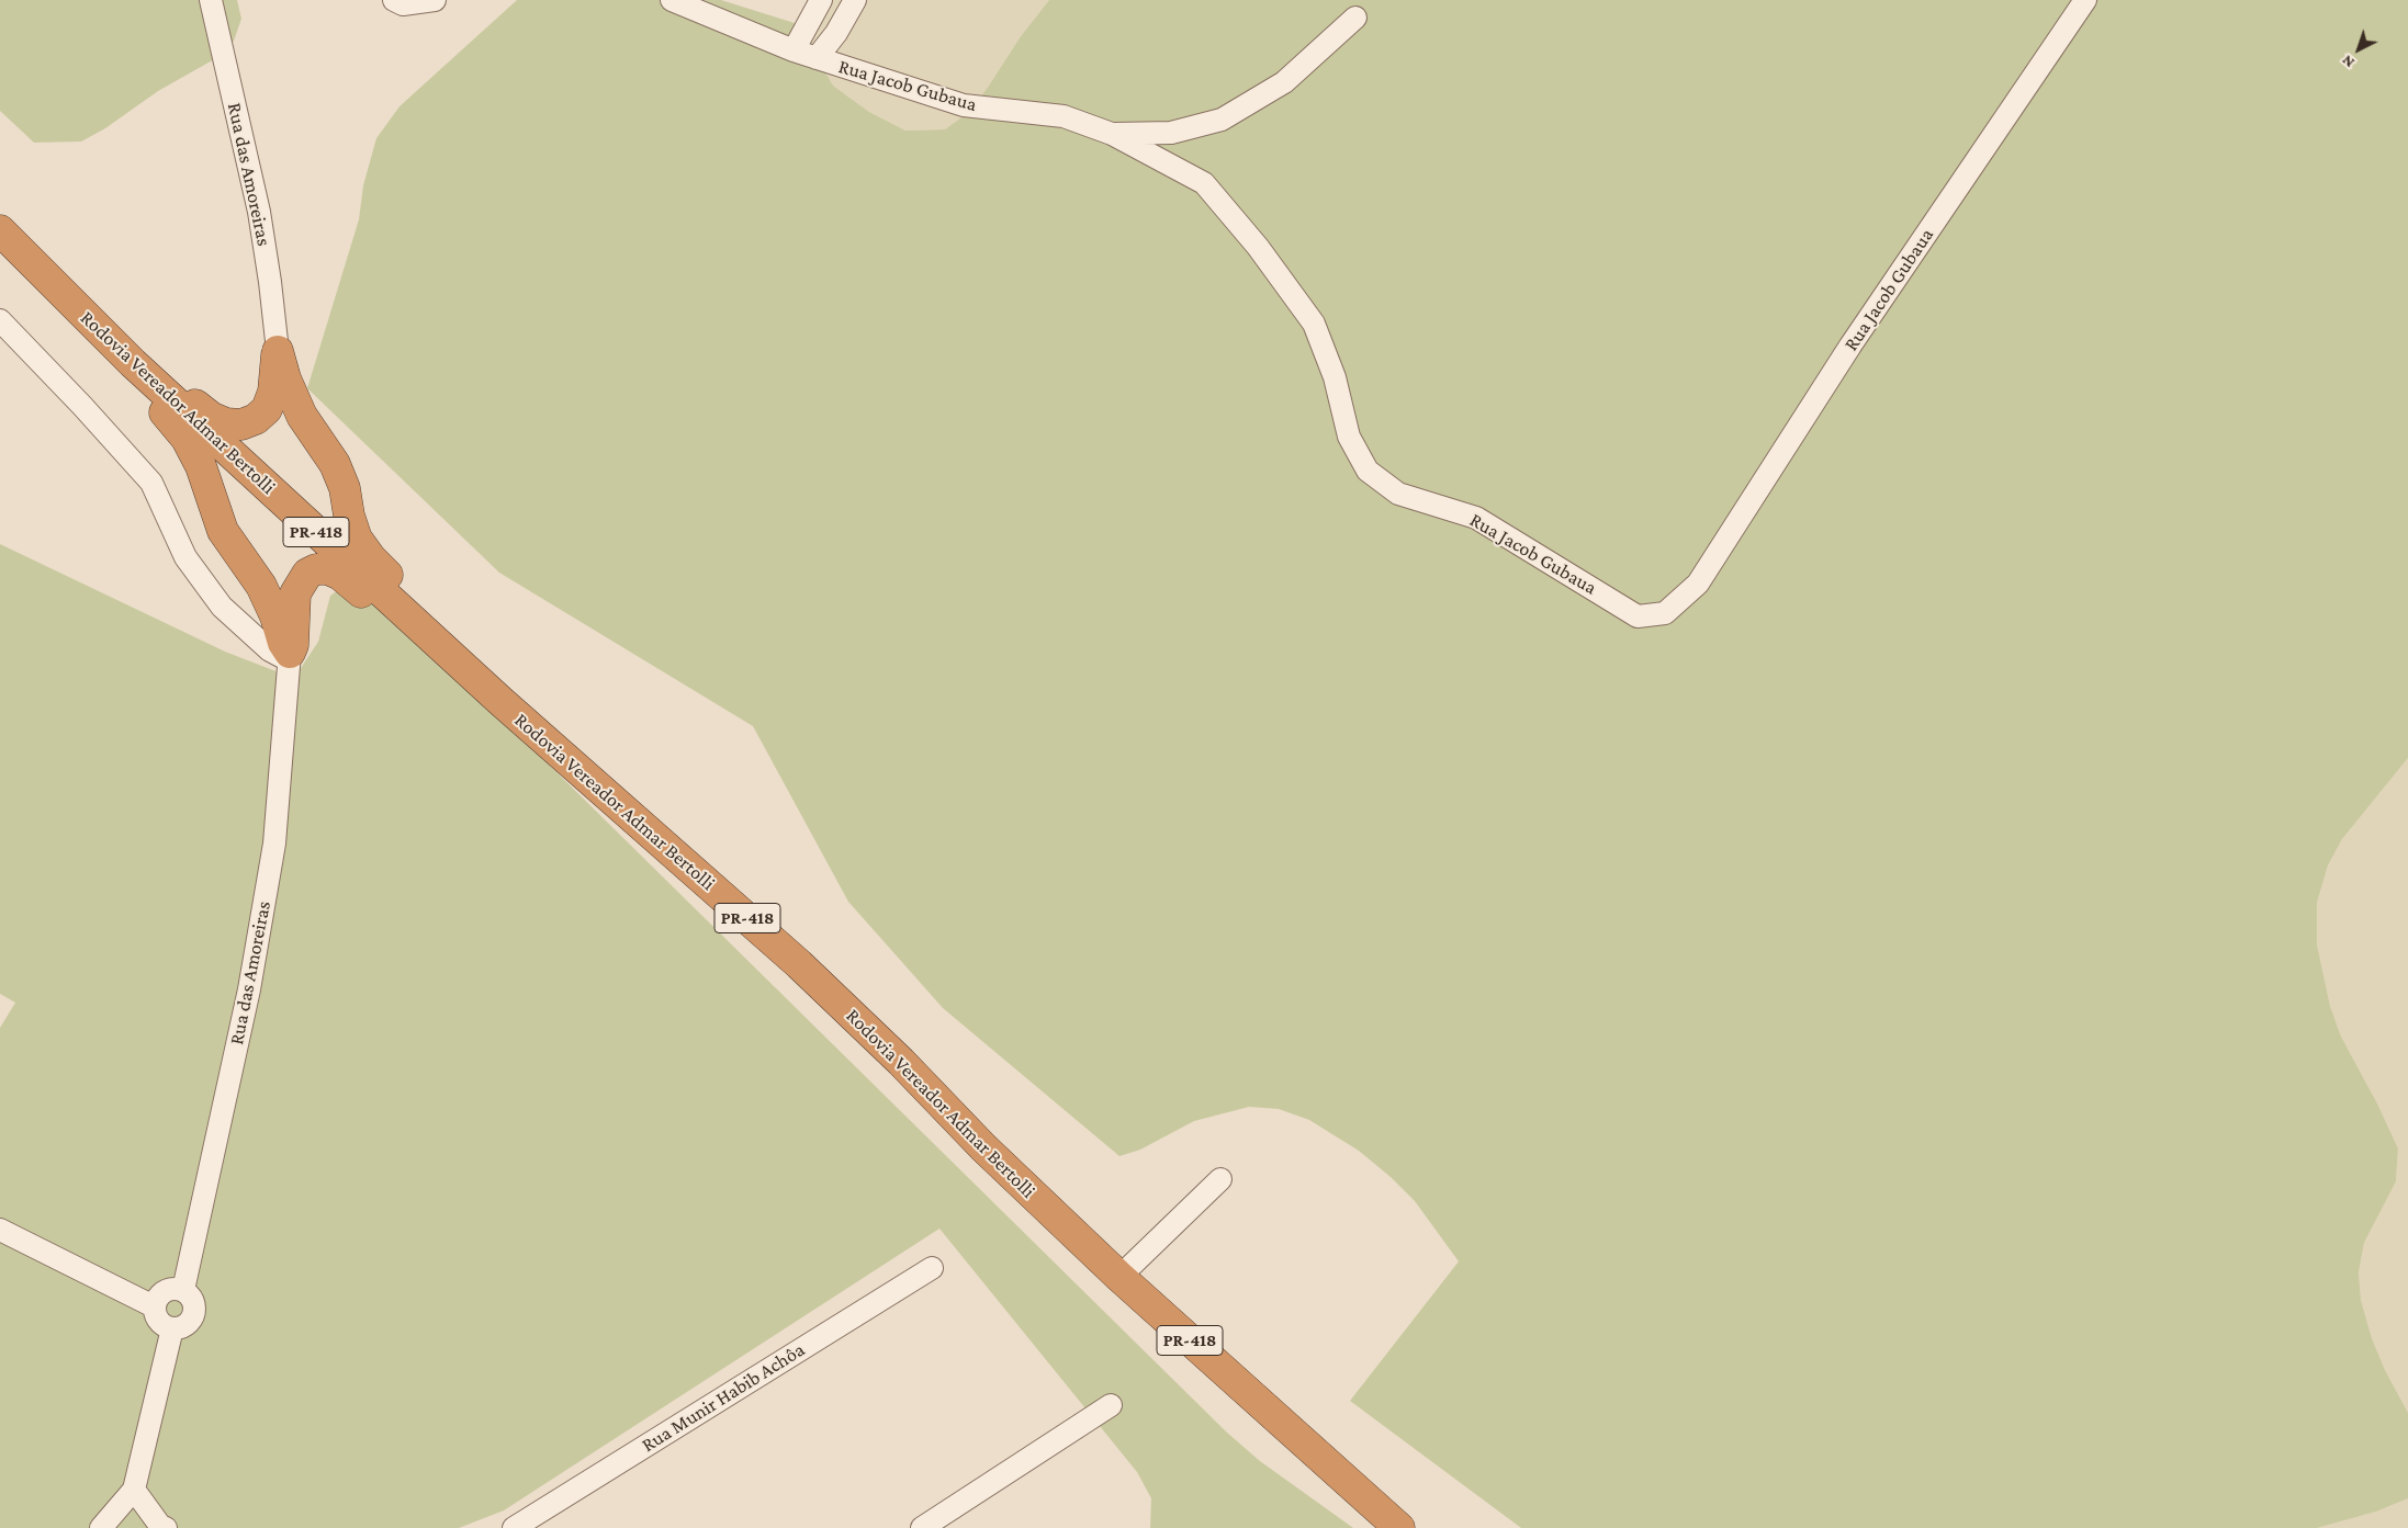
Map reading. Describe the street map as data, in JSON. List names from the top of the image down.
{
  "streets": {
    "highway": ["Rodovia Vereador Admar Bertolli", "PR-418"],
    "street": ["Rua Jacob Gubaua", "Rua das Amoreiras", "Rua Munir Habib Achôa"]
  },
  "north": "bottom left"
}
